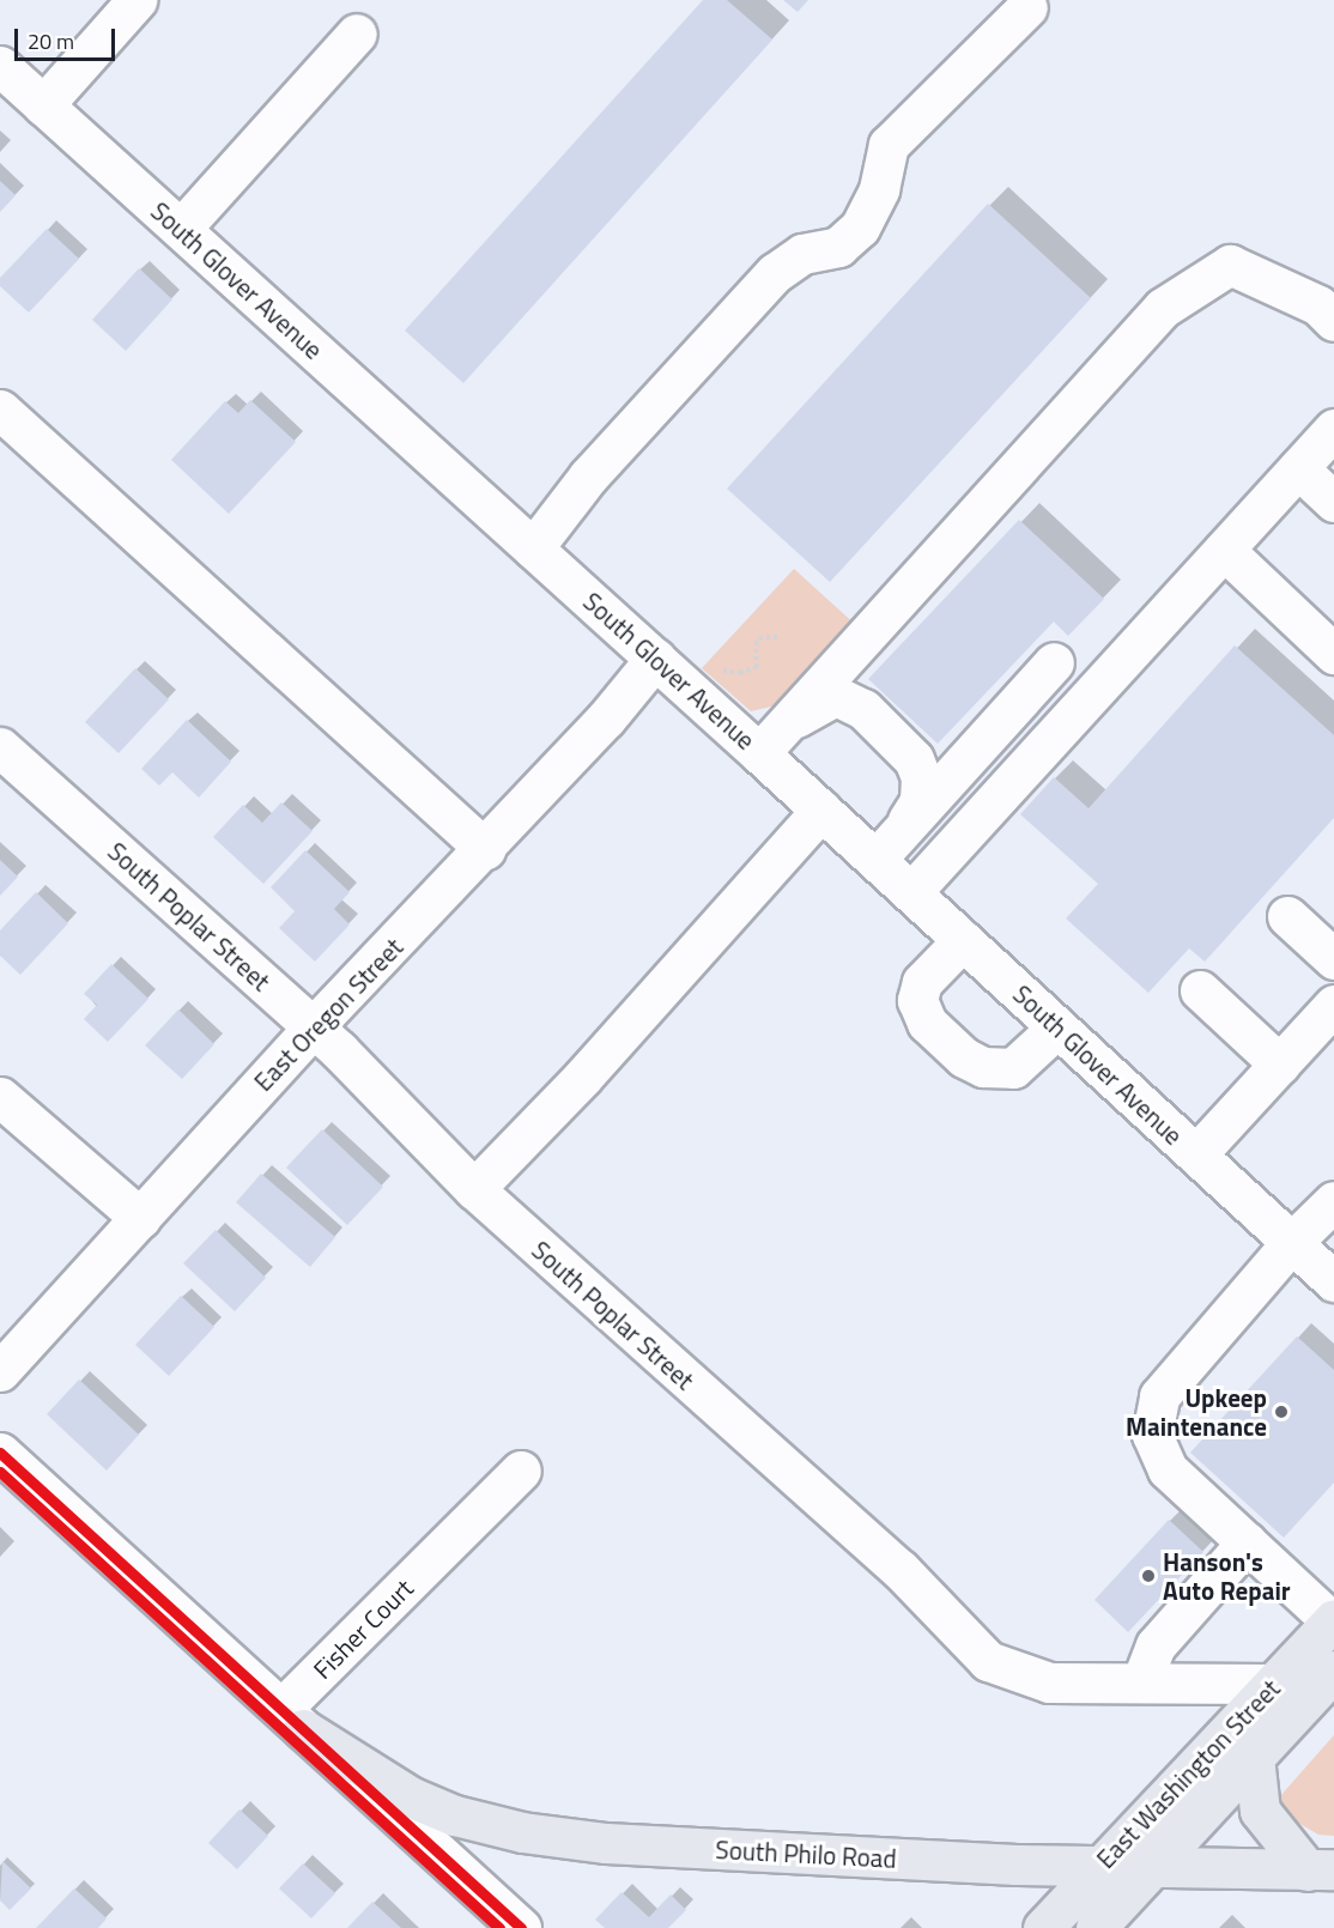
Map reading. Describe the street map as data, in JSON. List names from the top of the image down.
{
  "streets": {
    "main road": ["East Washington Street", "South Philo Road"],
    "street": [
      "South Glover Avenue",
      "South Poplar Street",
      "East Oregon Street",
      "Fisher Court"
    ]
  },
  "crossings": [
    ["South Glover Avenue", "East Oregon Street"],
    ["South Poplar Street", "East Oregon Street"],
    ["South Poplar Street", "East Washington Street"],
    ["Fisher Court", "South Philo Road"],
    ["East Washington Street", "South Philo Road"]
  ],
  "places": ["Upkeep Maintenance", "Hanson's Auto Repair"],
  "scale_bar": "20 m"
}
